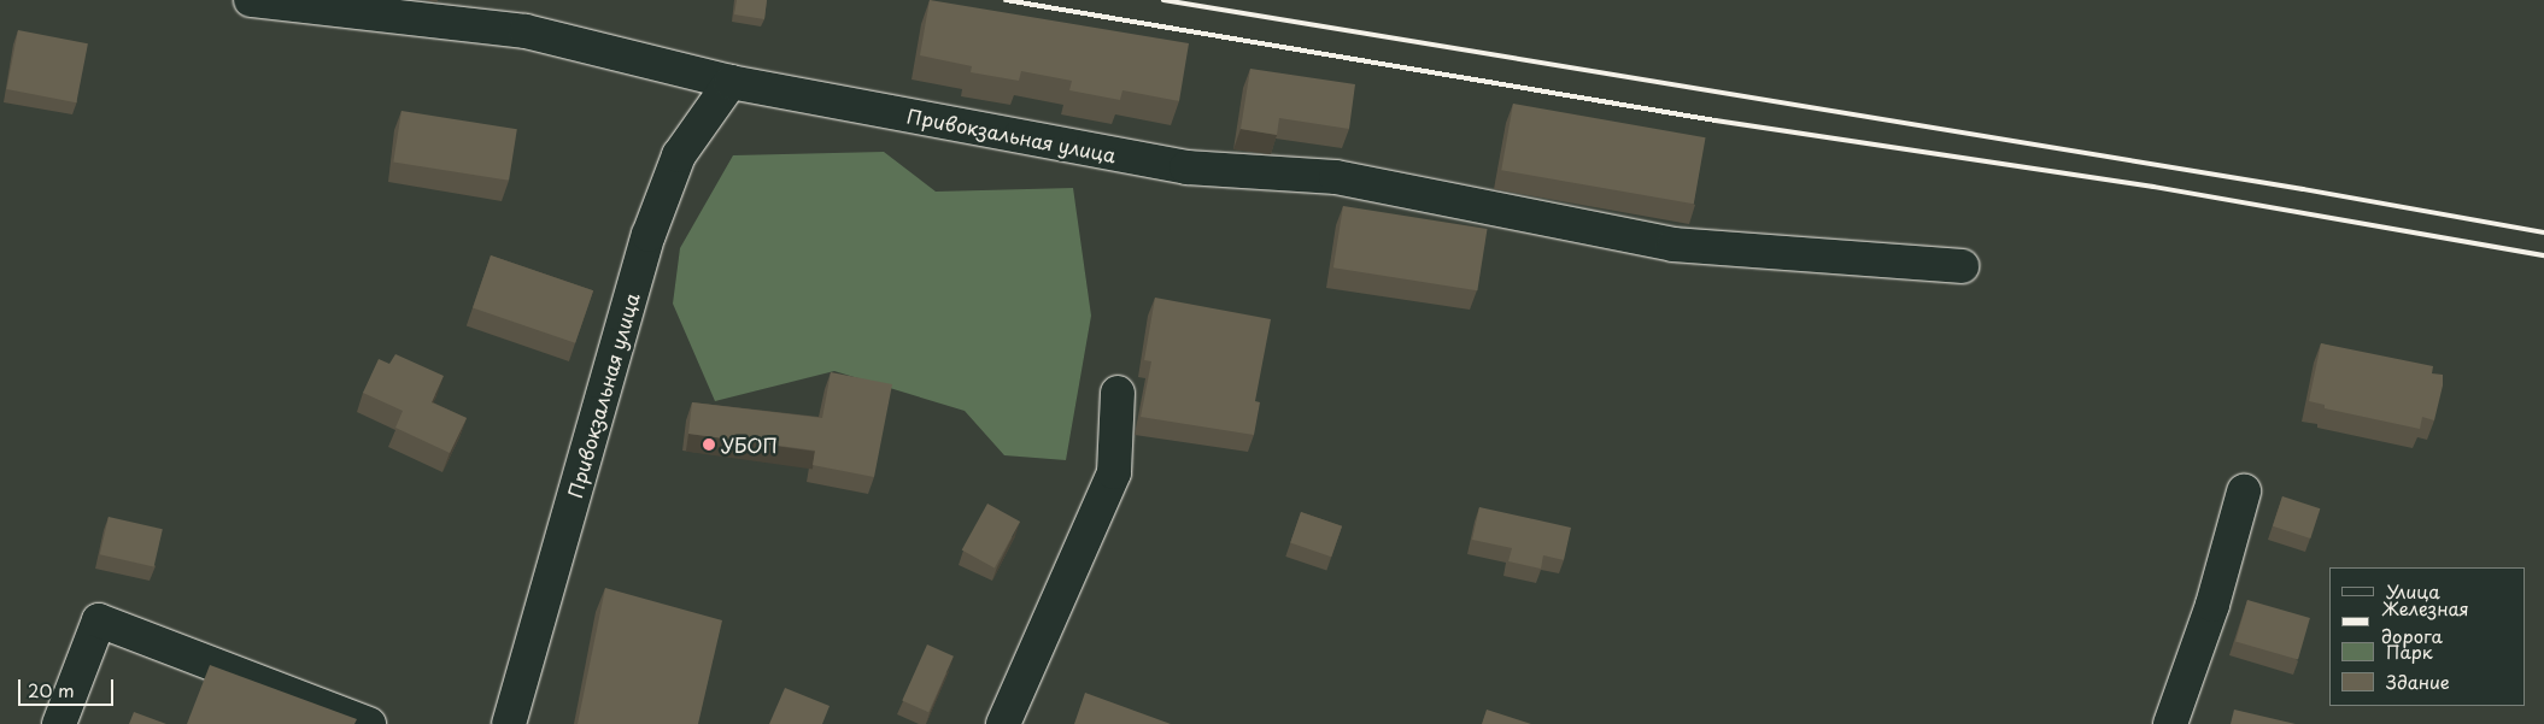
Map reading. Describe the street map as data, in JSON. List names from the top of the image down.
{
  "streets": {
    "street": ["Привокзальная улица"]
  },
  "places": ["УБОП"],
  "legend": [
    "Улица",
    "Железная дорога",
    "Парк",
    "Здание"
  ],
  "scale_bar": "20 m"
}
